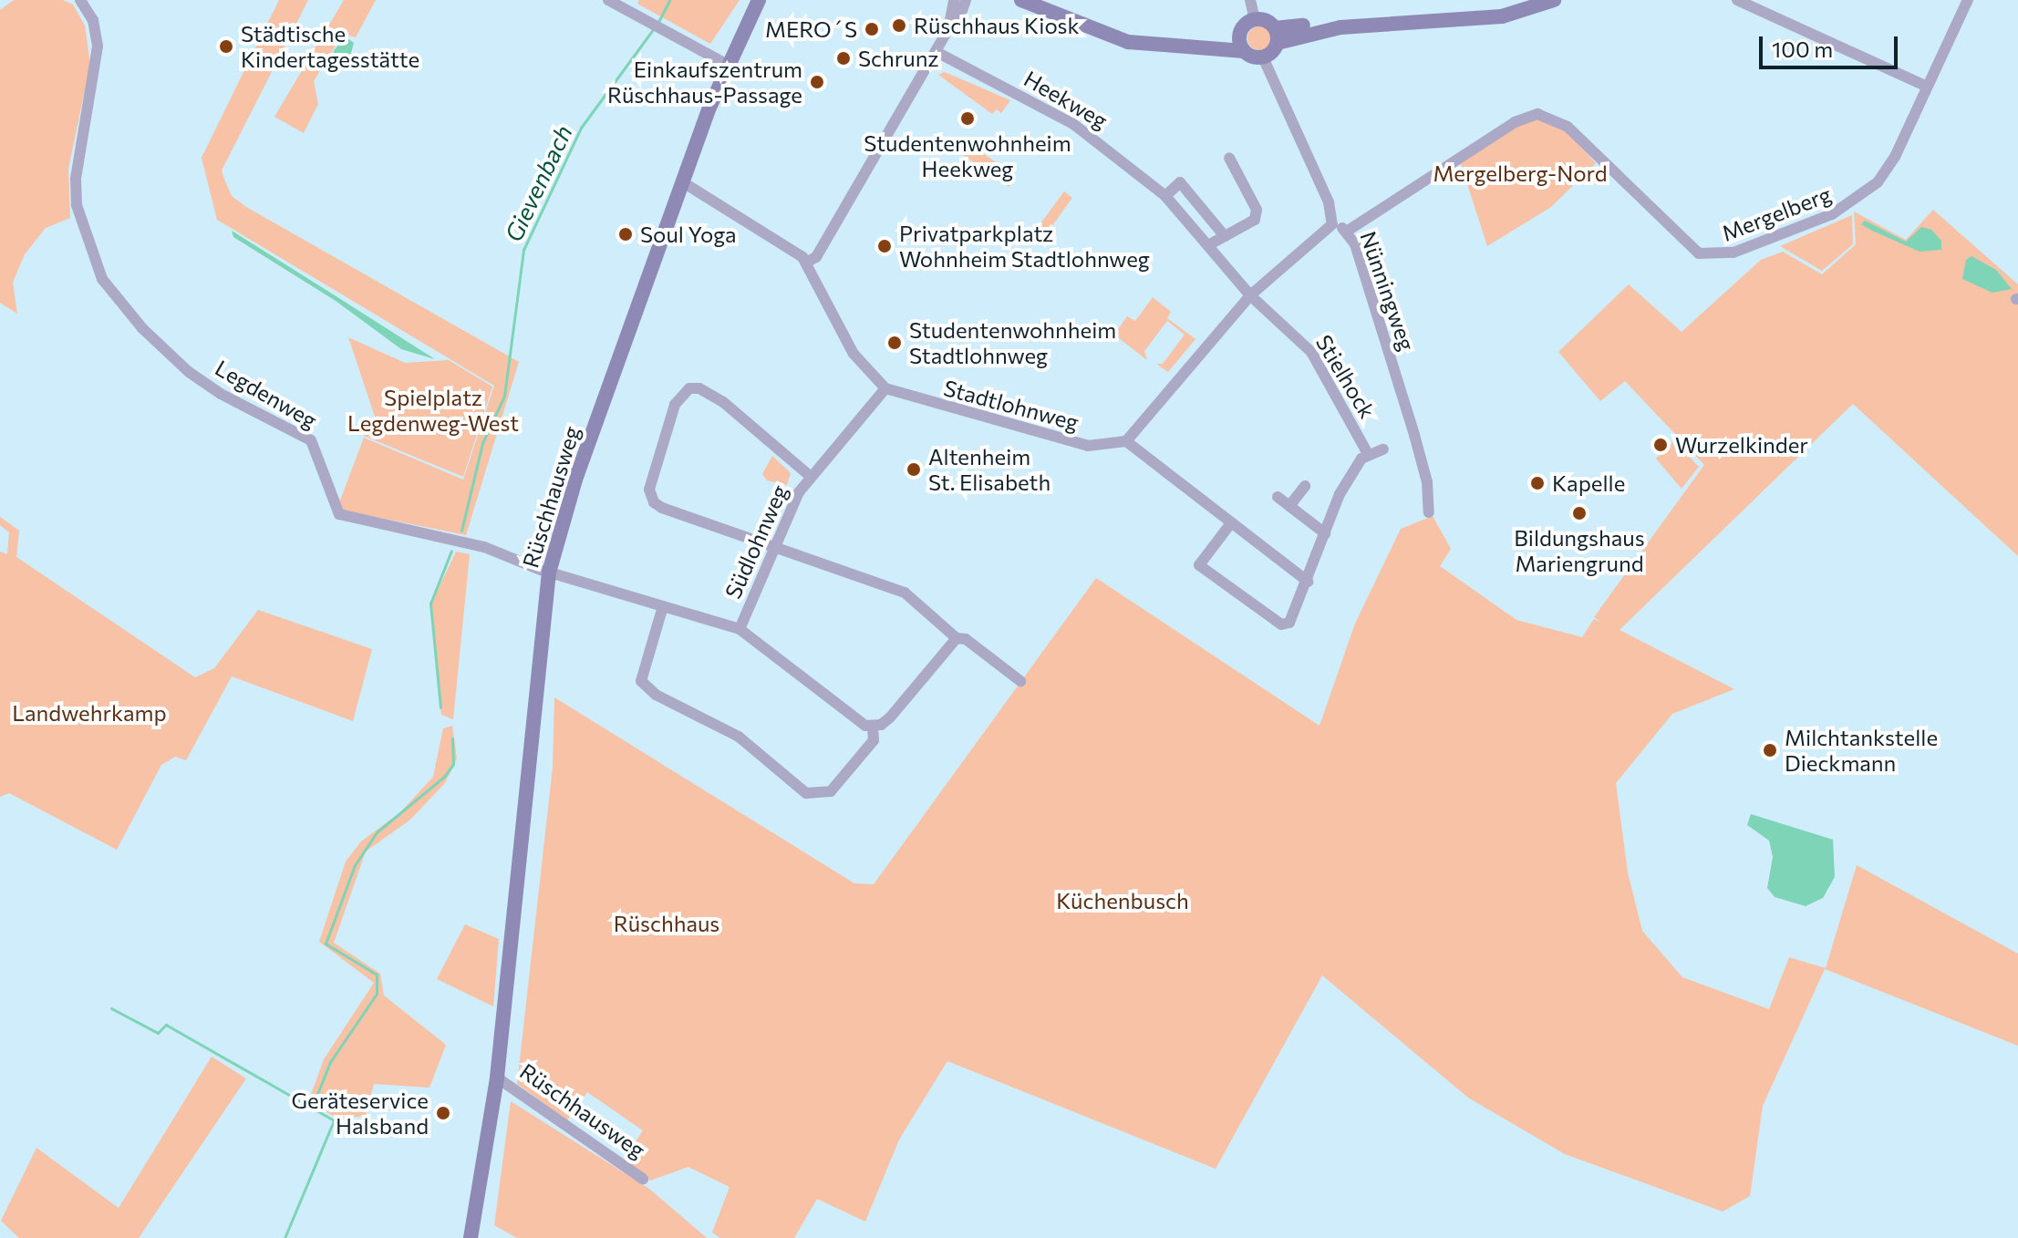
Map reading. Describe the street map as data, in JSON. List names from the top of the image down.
{
  "streets": {
    "main road": ["Rüschhausweg"],
    "street": [
      "Heekweg",
      "Mergelberg",
      "Nünningweg",
      "Stielhock",
      "Legdenweg",
      "Stadtlohnweg",
      "Südlohnweg"
    ]
  },
  "crossings": [
    ["Heekweg", "Stielhock"],
    ["Mergelberg", "Nünningweg"],
    ["Legdenweg", "Rüschhausweg"],
    ["Legdenweg", "Südlohnweg"],
    ["Stadtlohnweg", "Südlohnweg"],
    ["Rüschhausweg", "Südlohnweg"]
  ],
  "water": ["Gievenbach"],
  "parks": [
    "Mergelberg-Nord",
    "Spielplatz Legdenweg-West",
    "Landwehrkamp",
    "Küchenbusch",
    "Rüschhaus"
  ],
  "places": [
    "Rüschhaus Kiosk",
    "MERO´S",
    "Städtische Kindertagesstätte",
    "Schrunz",
    "Einkaufszentrum Rüschhaus-Passage",
    "Studentenwohnheim Heekweg",
    "Soul Yoga",
    "Privatparkplatz Wohnheim Stadtlohnweg",
    "Studentenwohnheim Stadtlohnweg",
    "Wurzelkinder",
    "Altenheim St. Elisabeth",
    "Kapelle",
    "Bildungshaus Mariengrund",
    "Milchtankstelle Dieckmann",
    "Geräteservice Halsband"
  ],
  "scale_bar": "100 m"
}
